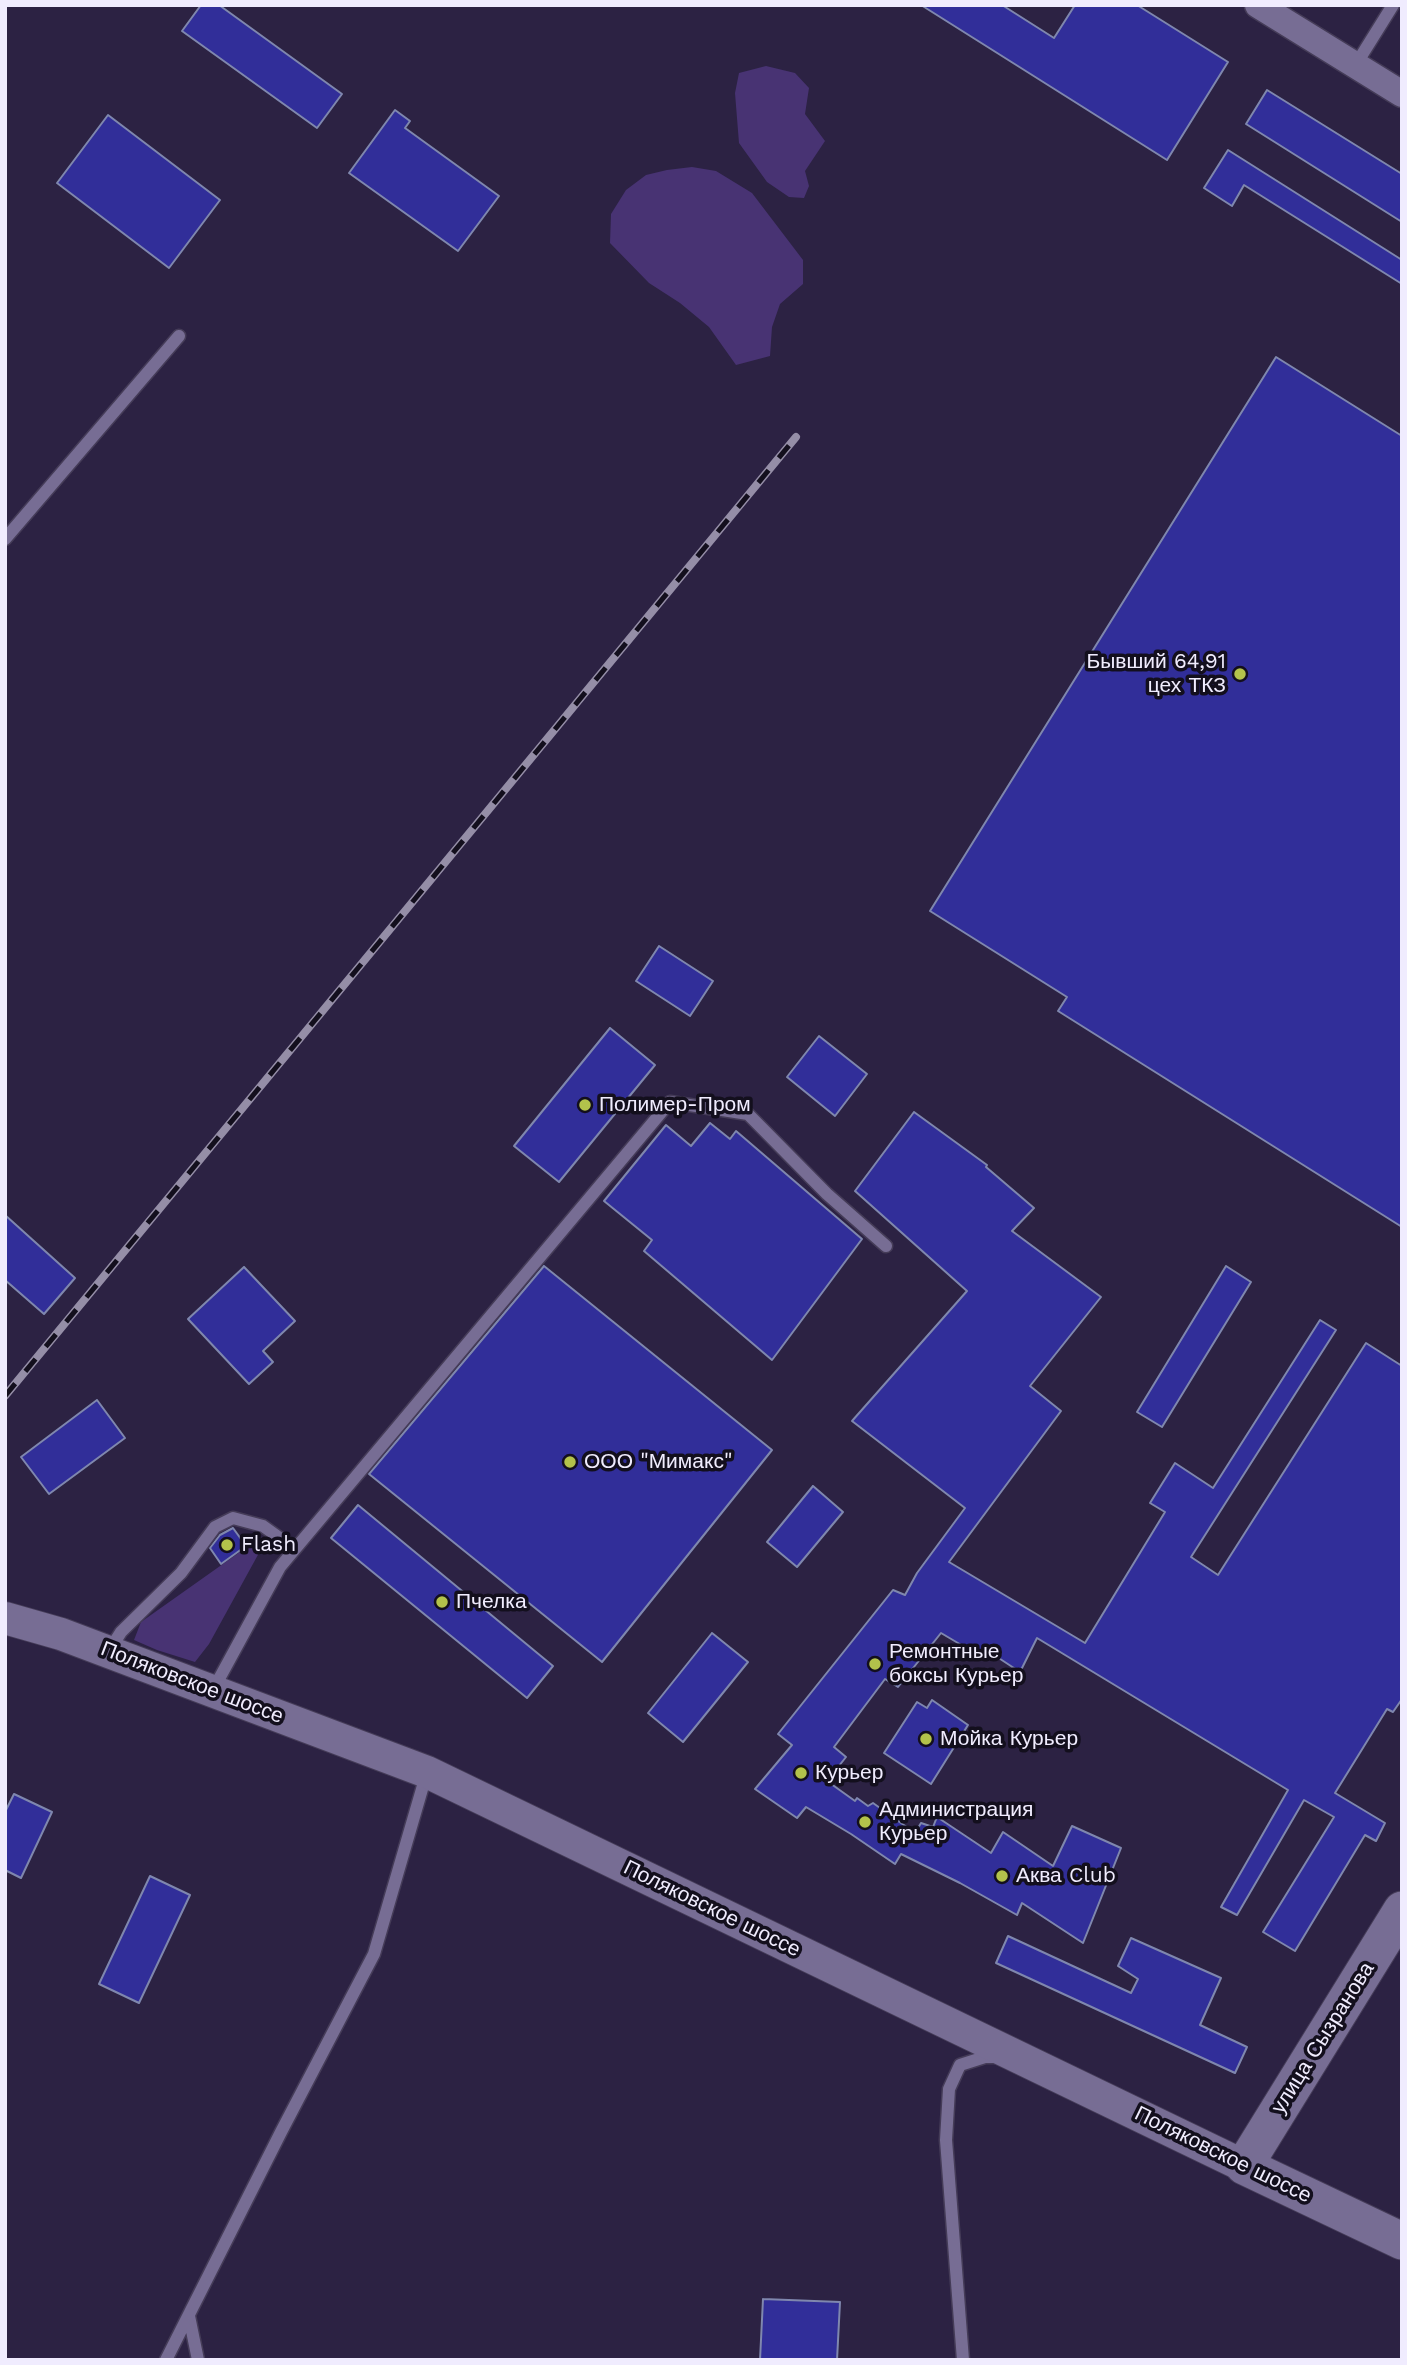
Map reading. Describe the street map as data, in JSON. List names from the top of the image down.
{
  "streets": {
    "main road": ["Поляковское шоссе", "улица Сызранова"]
  },
  "crossings": [
    ["Поляковское шоссе", "улица Сызранова"]
  ],
  "places": [
    "Бывший 64,91 цех ТКЗ",
    "Полимер-Пром",
    "ООО \"Мимакс\"",
    "Flash",
    "Пчелка",
    "Ремонтные боксы Курьер",
    "Мойка Курьер",
    "Курьер",
    "Администрация Курьер",
    "Аква Club"
  ]
}
